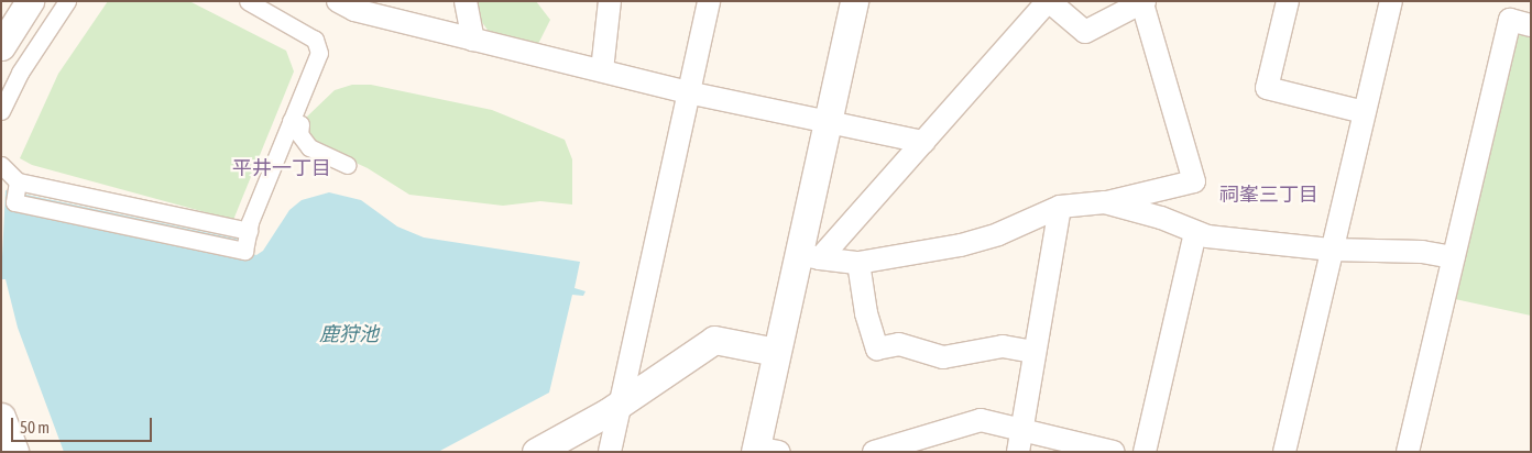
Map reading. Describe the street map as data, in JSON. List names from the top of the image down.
{
  "districts": ["平井一丁目", "祠峯三丁目"],
  "water": ["鹿狩池"],
  "scale_bar": "50 m"
}
